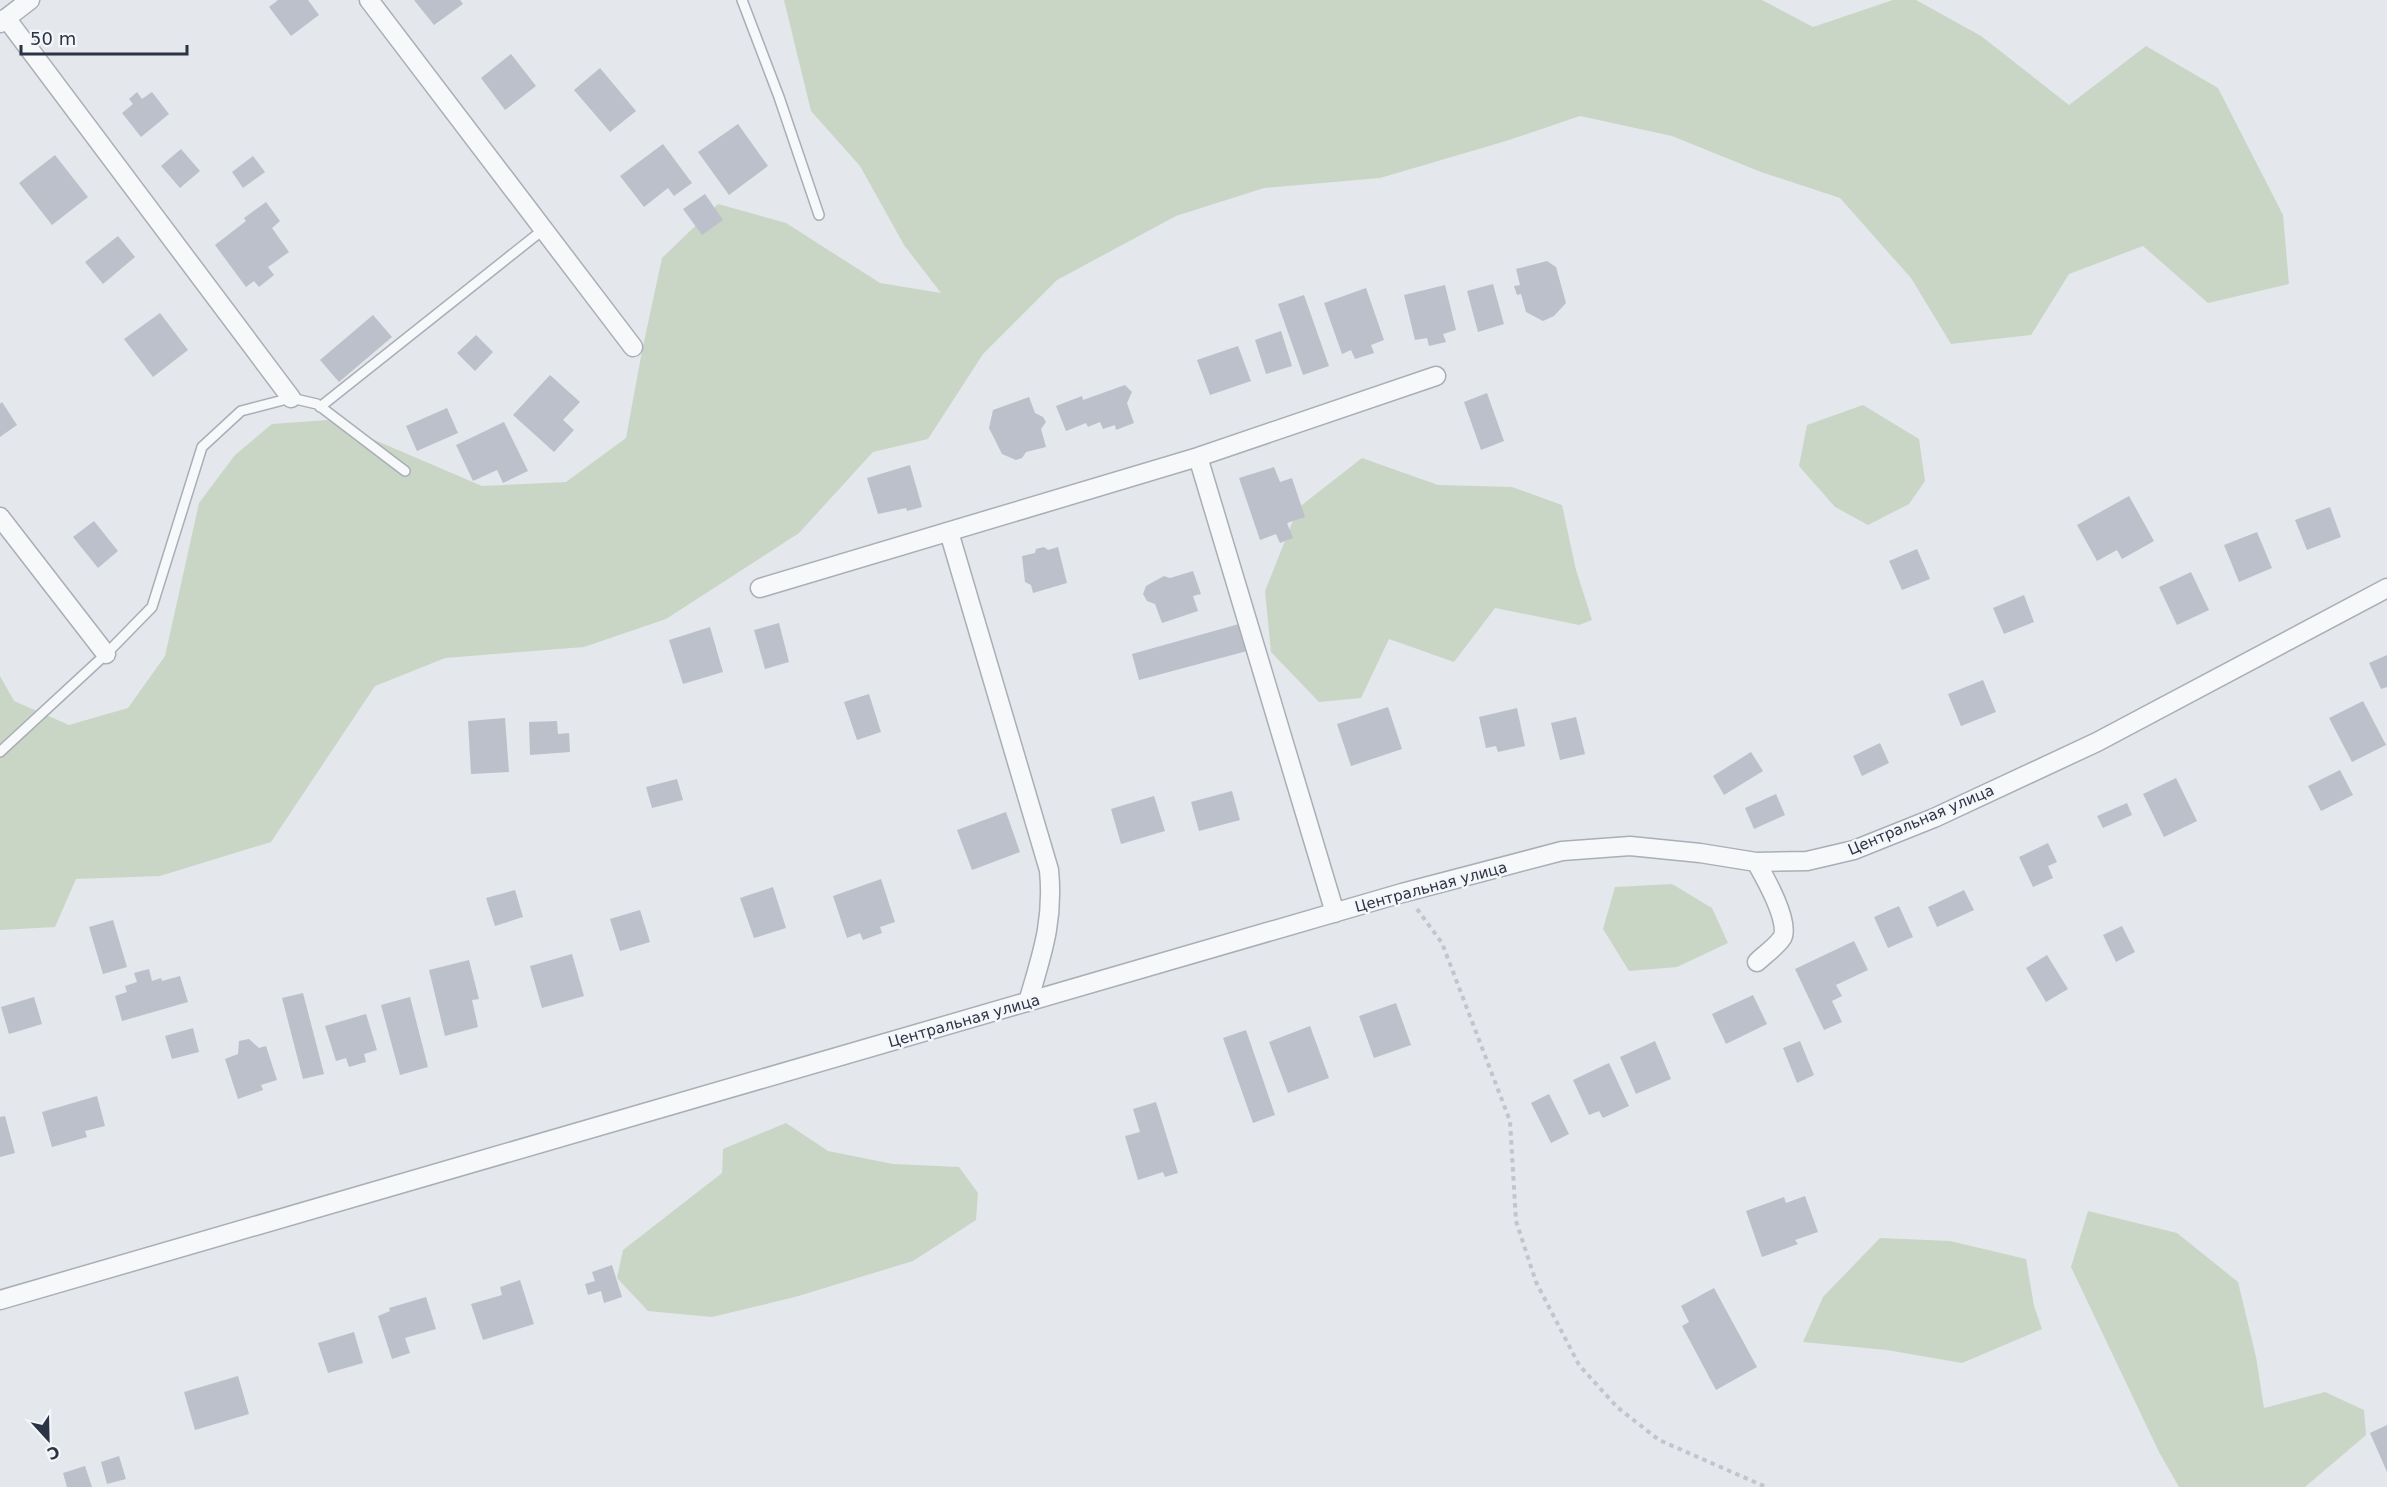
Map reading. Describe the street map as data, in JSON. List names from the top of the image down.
{
  "streets": {
    "street": ["Центральная улица"]
  },
  "scale_bar": "50 m",
  "north": "bottom"
}
